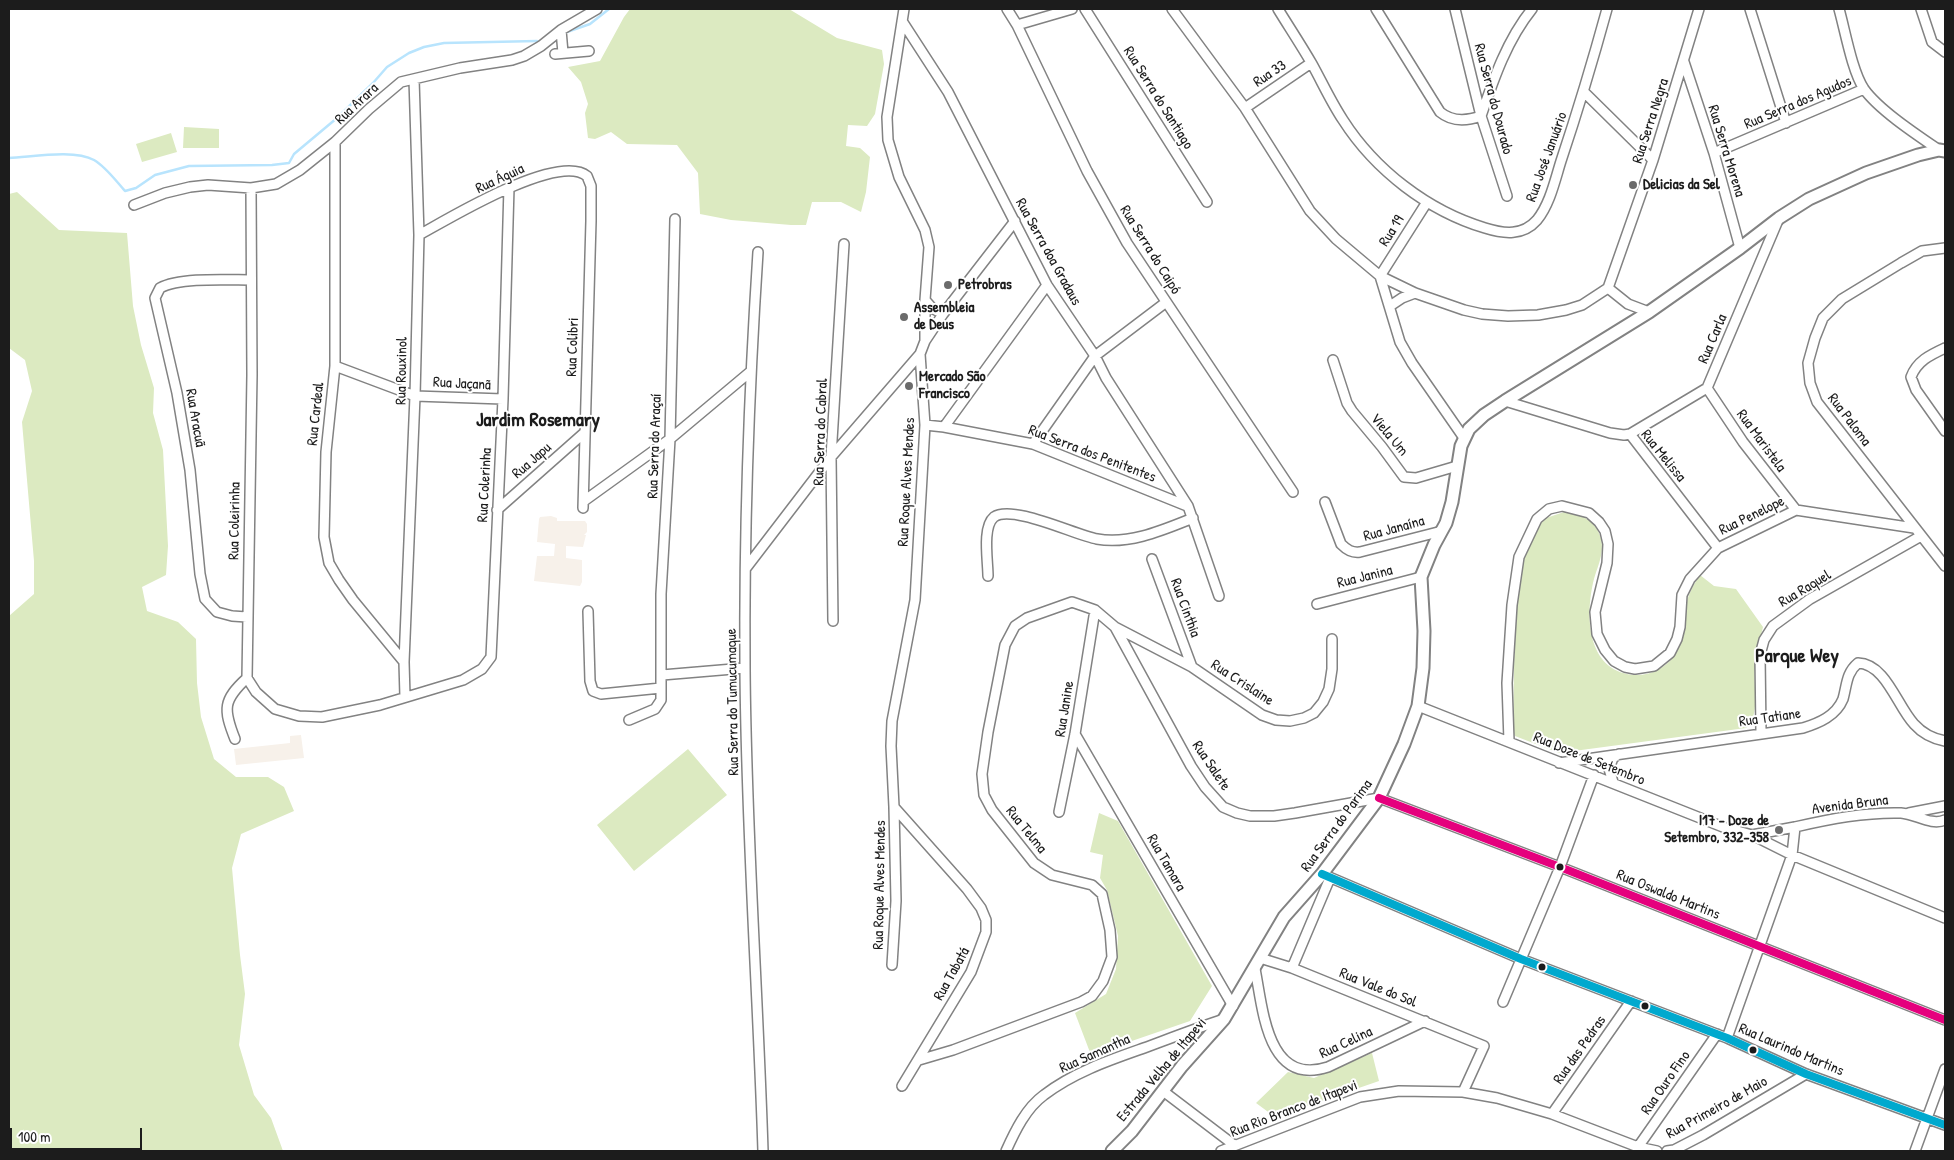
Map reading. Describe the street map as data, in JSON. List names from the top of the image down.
{
  "streets": {
    "street": [
      "Rua 33",
      "Rua Serra do Santiago",
      "Rua Serra do Dourado",
      "Rua Serra dos Agudos",
      "Rua Arara",
      "Rua Serra Negra",
      "Rua Serra Morena",
      "Rua José Januário",
      "Rua Águia",
      "Rua 19",
      "Rua Serra do Caipó",
      "Rua Serra doa Gradaus",
      "Rua Carla",
      "Rua Colibri",
      "Rua Rouxinol",
      "Rua Jaçanã",
      "Rua Cardeal",
      "Rua Aracuã",
      "Rua Paloma",
      "Rua Serra do Cabral",
      "Viela Um",
      "Rua Maristela",
      "Rua Serra do Araçaí",
      "Rua Serra dos Penitentes",
      "Rua Melissa",
      "Rua Japu",
      "Rua Roque Alves Mendes",
      "Rua Colerinha",
      "Rua Penelope",
      "Rua Coleirinha",
      "Rua Janaína",
      "Rua Janina",
      "Rua Raquel",
      "Rua Cinthia",
      "Rua Crislaine",
      "Rua Serra do Tumucumaque",
      "Rua Janine",
      "Rua Tatiane",
      "Rua Doze de Setembro",
      "Rua Salete",
      "Avenida Bruna",
      "Rua Serra do Parima",
      "Rua Telma",
      "Rua Tamara",
      "Rua Oswaldo Martins",
      "Rua Tabatá",
      "Rua Vale do Sol",
      "Rua Celina",
      "Rua das Pedras",
      "Rua Laurindo Martins",
      "Rua Samantha",
      "Estrada Velha de Itapevi",
      "Rua Ouro Fino",
      "Rua Primeiro de Maio",
      "Rua Rio Branco de Itapevi"
    ]
  },
  "crossings": [
    ["Rua 33", "Rua José Januário"],
    ["Rua Serra dos Agudos", "Rua Serra Morena"],
    ["Rua Arara", "Rua Rouxinol"],
    ["Rua Arara", "Rua Cardeal"],
    ["Rua Arara", "Rua Coleirinha"],
    ["Rua Serra Negra", "Rua Serra Morena"],
    ["Rua José Januário", "Rua 19"],
    ["Rua Águia", "Rua Colibri"],
    ["Rua Águia", "Rua Rouxinol"],
    ["Rua Águia", "Rua Colerinha"],
    ["Rua Serra doa Gradaus", "Rua Serra dos Penitentes"],
    ["Rua Serra doa Gradaus", "Rua Roque Alves Mendes"],
    ["Rua Carla", "Rua Maristela"],
    ["Rua Carla", "Rua Melissa"],
    ["Rua Colibri", "Rua Serra do Araçaí"],
    ["Rua Colibri", "Rua Japu"],
    ["Rua Rouxinol", "Rua Jaçanã"],
    ["Rua Rouxinol", "Rua Cardeal"],
    ["Rua Rouxinol", "Rua Colerinha"],
    ["Rua Jaçanã", "Rua Cardeal"],
    ["Rua Jaçanã", "Rua Colerinha"],
    ["Rua Aracuã", "Rua Coleirinha"],
    ["Rua Paloma", "Rua Penelope"],
    ["Rua Paloma", "Rua Raquel"],
    ["Viela Um", "Rua Serra do Parima"],
    ["Rua Maristela", "Rua Penelope"],
    ["Rua Serra dos Penitentes", "Rua Roque Alves Mendes"],
    ["Rua Melissa", "Rua Penelope"],
    ["Rua Japu", "Rua Colerinha"],
    ["Rua Roque Alves Mendes", "Rua Tabatá"],
    ["Rua Penelope", "Rua Doze de Setembro"],
    ["Rua Janaína", "Rua Serra do Parima"],
    ["Rua Janina", "Rua Serra do Parima"],
    ["Rua Raquel", "Rua Tatiane"],
    ["Rua Cinthia", "Rua Crislaine"],
    ["Rua Crislaine", "Rua Salete"],
    ["Rua Crislaine", "Rua Telma"],
    ["Rua Janine", "Rua Telma"],
    ["Rua Janine", "Rua Tamara"],
    ["Rua Tatiane", "Rua Doze de Setembro"],
    ["Rua Doze de Setembro", "Avenida Bruna"],
    ["Rua Doze de Setembro", "Rua Serra do Parima"],
    ["Rua Salete", "Rua Serra do Parima"],
    ["Rua Salete", "Rua Telma"],
    ["Rua Salete", "Rua Oswaldo Martins"],
    ["Rua Serra do Parima", "Rua Tamara"],
    ["Rua Serra do Parima", "Rua Oswaldo Martins"],
    ["Rua Serra do Parima", "Rua Vale do Sol"],
    ["Rua Serra do Parima", "Rua Celina"],
    ["Rua Serra do Parima", "Rua Laurindo Martins"],
    ["Rua Serra do Parima", "Estrada Velha de Itapevi"],
    ["Rua Telma", "Rua Tabatá"],
    ["Rua Tamara", "Estrada Velha de Itapevi"],
    ["Rua Vale do Sol", "Rua Celina"],
    ["Rua Vale do Sol", "Rua Rio Branco de Itapevi"],
    ["Rua das Pedras", "Rua Laurindo Martins"],
    ["Rua das Pedras", "Rua Rio Branco de Itapevi"],
    ["Rua Laurindo Martins", "Rua Ouro Fino"],
    ["Rua Laurindo Martins", "Rua Primeiro de Maio"],
    ["Rua Samantha", "Estrada Velha de Itapevi"],
    ["Rua Ouro Fino", "Rua Primeiro de Maio"],
    ["Rua Ouro Fino", "Rua Rio Branco de Itapevi"],
    ["Rua Primeiro de Maio", "Rua Rio Branco de Itapevi"]
  ],
  "districts": ["Jardim Rosemary", "Parque Wey"],
  "places": [
    "Delicias da Sel",
    "Petrobras",
    "Assembleia de Deus",
    "Mercado São Francisco",
    "I17 - Doze de Setembro, 332-358"
  ],
  "scale_bar": "100 m"
}
